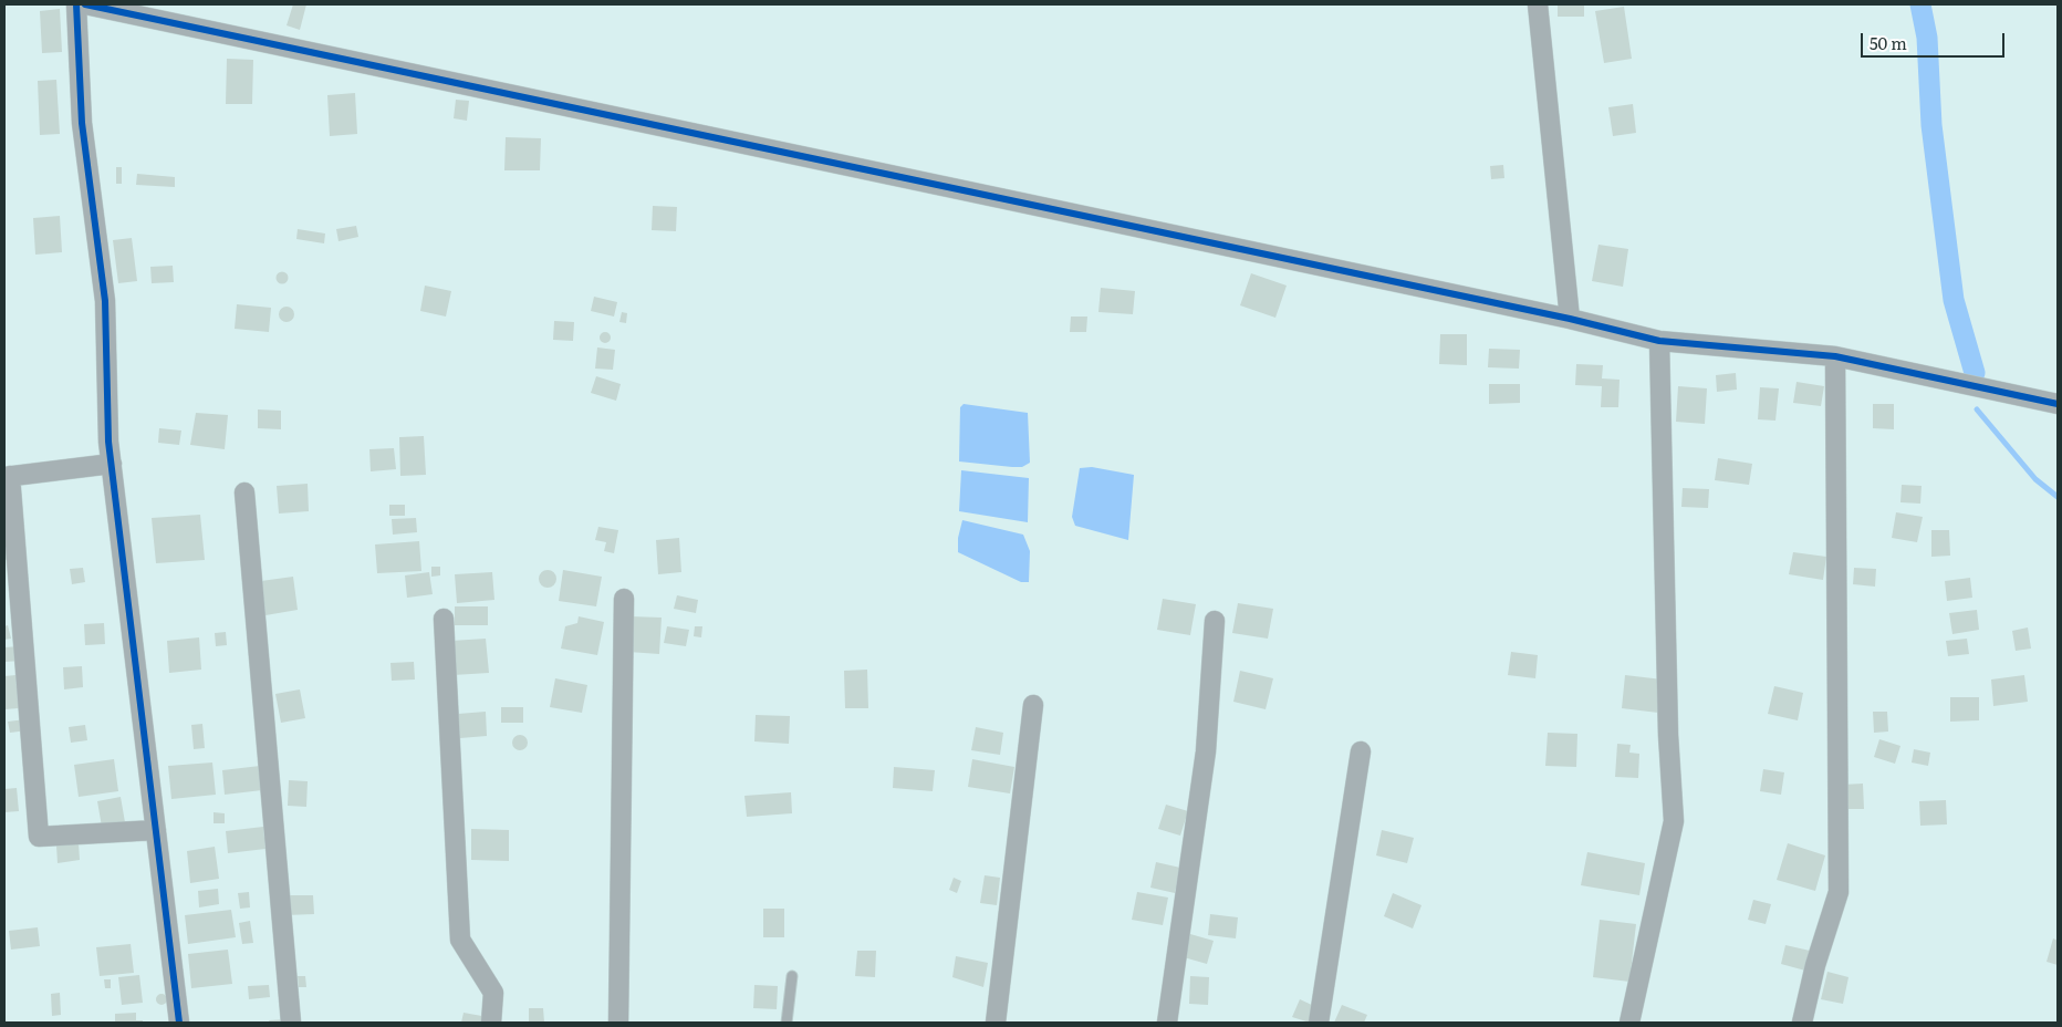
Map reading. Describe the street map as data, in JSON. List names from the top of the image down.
{
  "scale_bar": "50 m"
}
